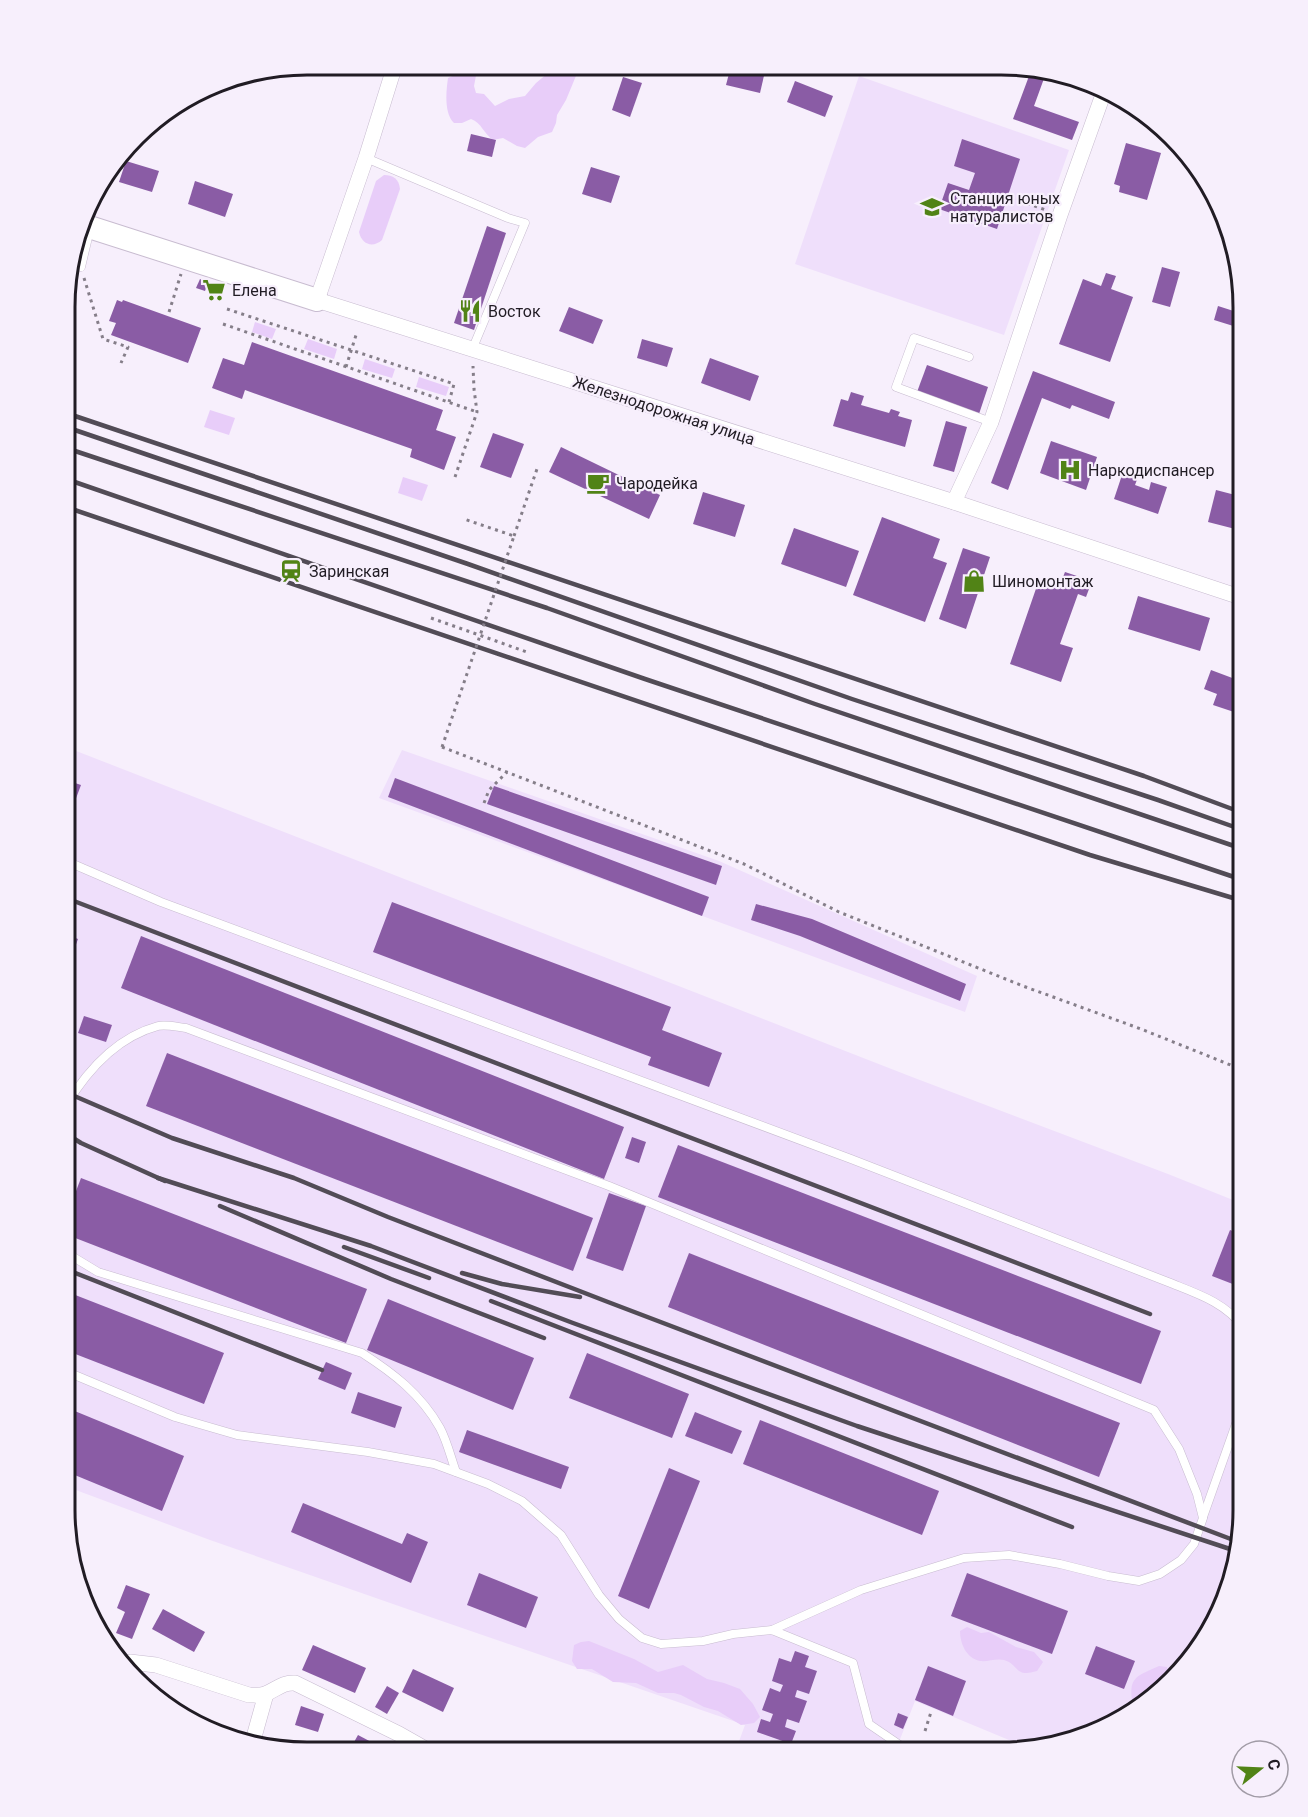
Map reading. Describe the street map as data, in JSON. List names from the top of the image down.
{
  "streets": {
    "street": ["Железнодорожная улица"]
  },
  "places": {
    "school or university": ["Станция юных натуралистов"],
    "supermarket": ["Елена"],
    "restaurant": ["Восток"],
    "hospital": ["Наркодиспансер"],
    "cafe": ["Чародейка"],
    "station": ["Заринская"],
    "shop": ["Шиномонтаж"]
  },
  "north": "right"
}
